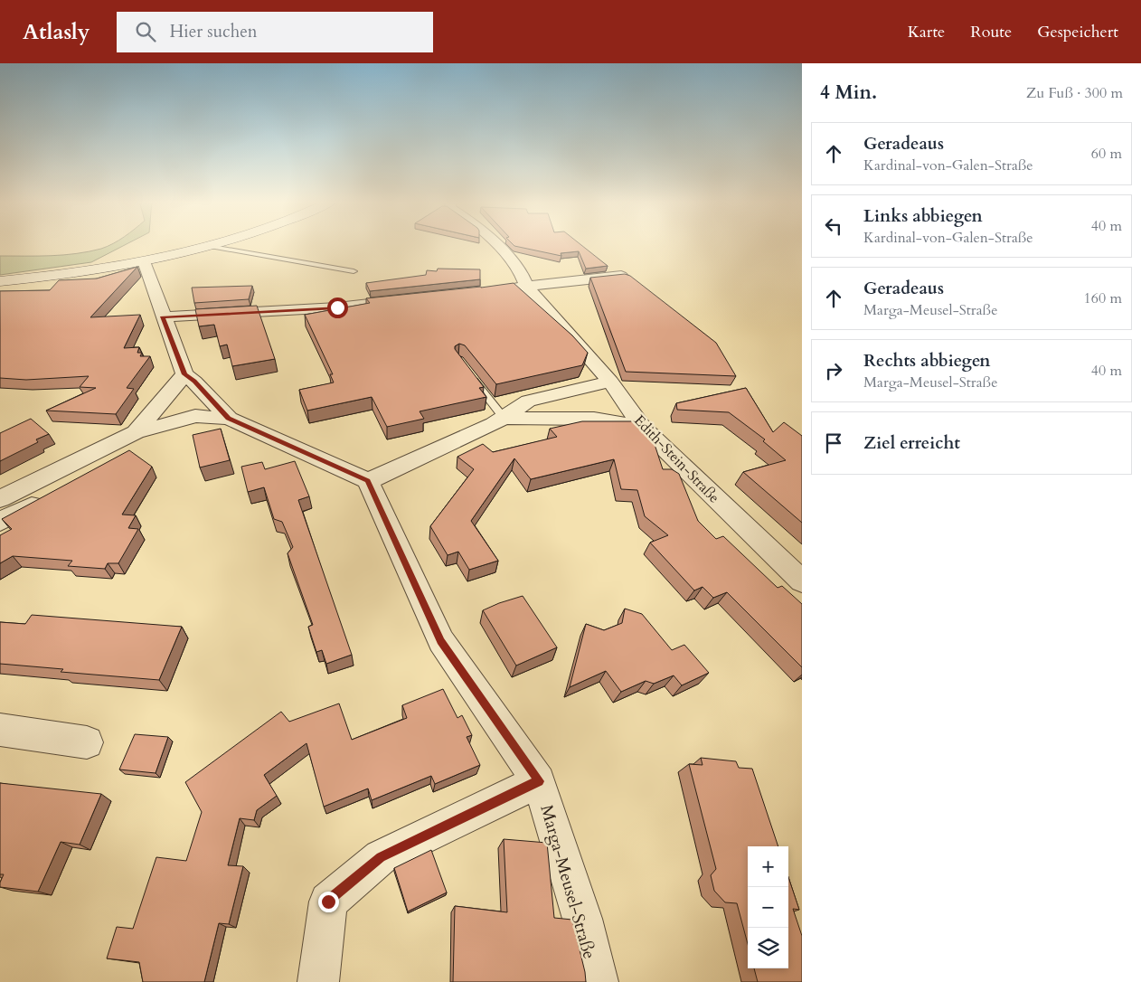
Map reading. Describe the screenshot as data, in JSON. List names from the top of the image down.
{
  "streets": {
    "street": ["Edith-Stein-Straße", "Marga-Meusel-Straße"]
  },
  "page": {
    "header": "Atlasly",
    "search": "Hier suchen",
    "nav": ["Karte", "Route", "Gespeichert"],
    "heading": ["4 Min.", "Zu Fuß · 300 m"],
    "list": [
      ["Geradeaus", "Kardinal-von-Galen-Straße", "60 m"],
      ["Links abbiegen", "Kardinal-von-Galen-Straße", "40 m"],
      ["Geradeaus", "Marga-Meusel-Straße", "160 m"],
      ["Rechts abbiegen", "Marga-Meusel-Straße", "40 m"],
      "Ziel erreicht"
    ],
    "map_buttons": ["+", "−"]
  }
}
